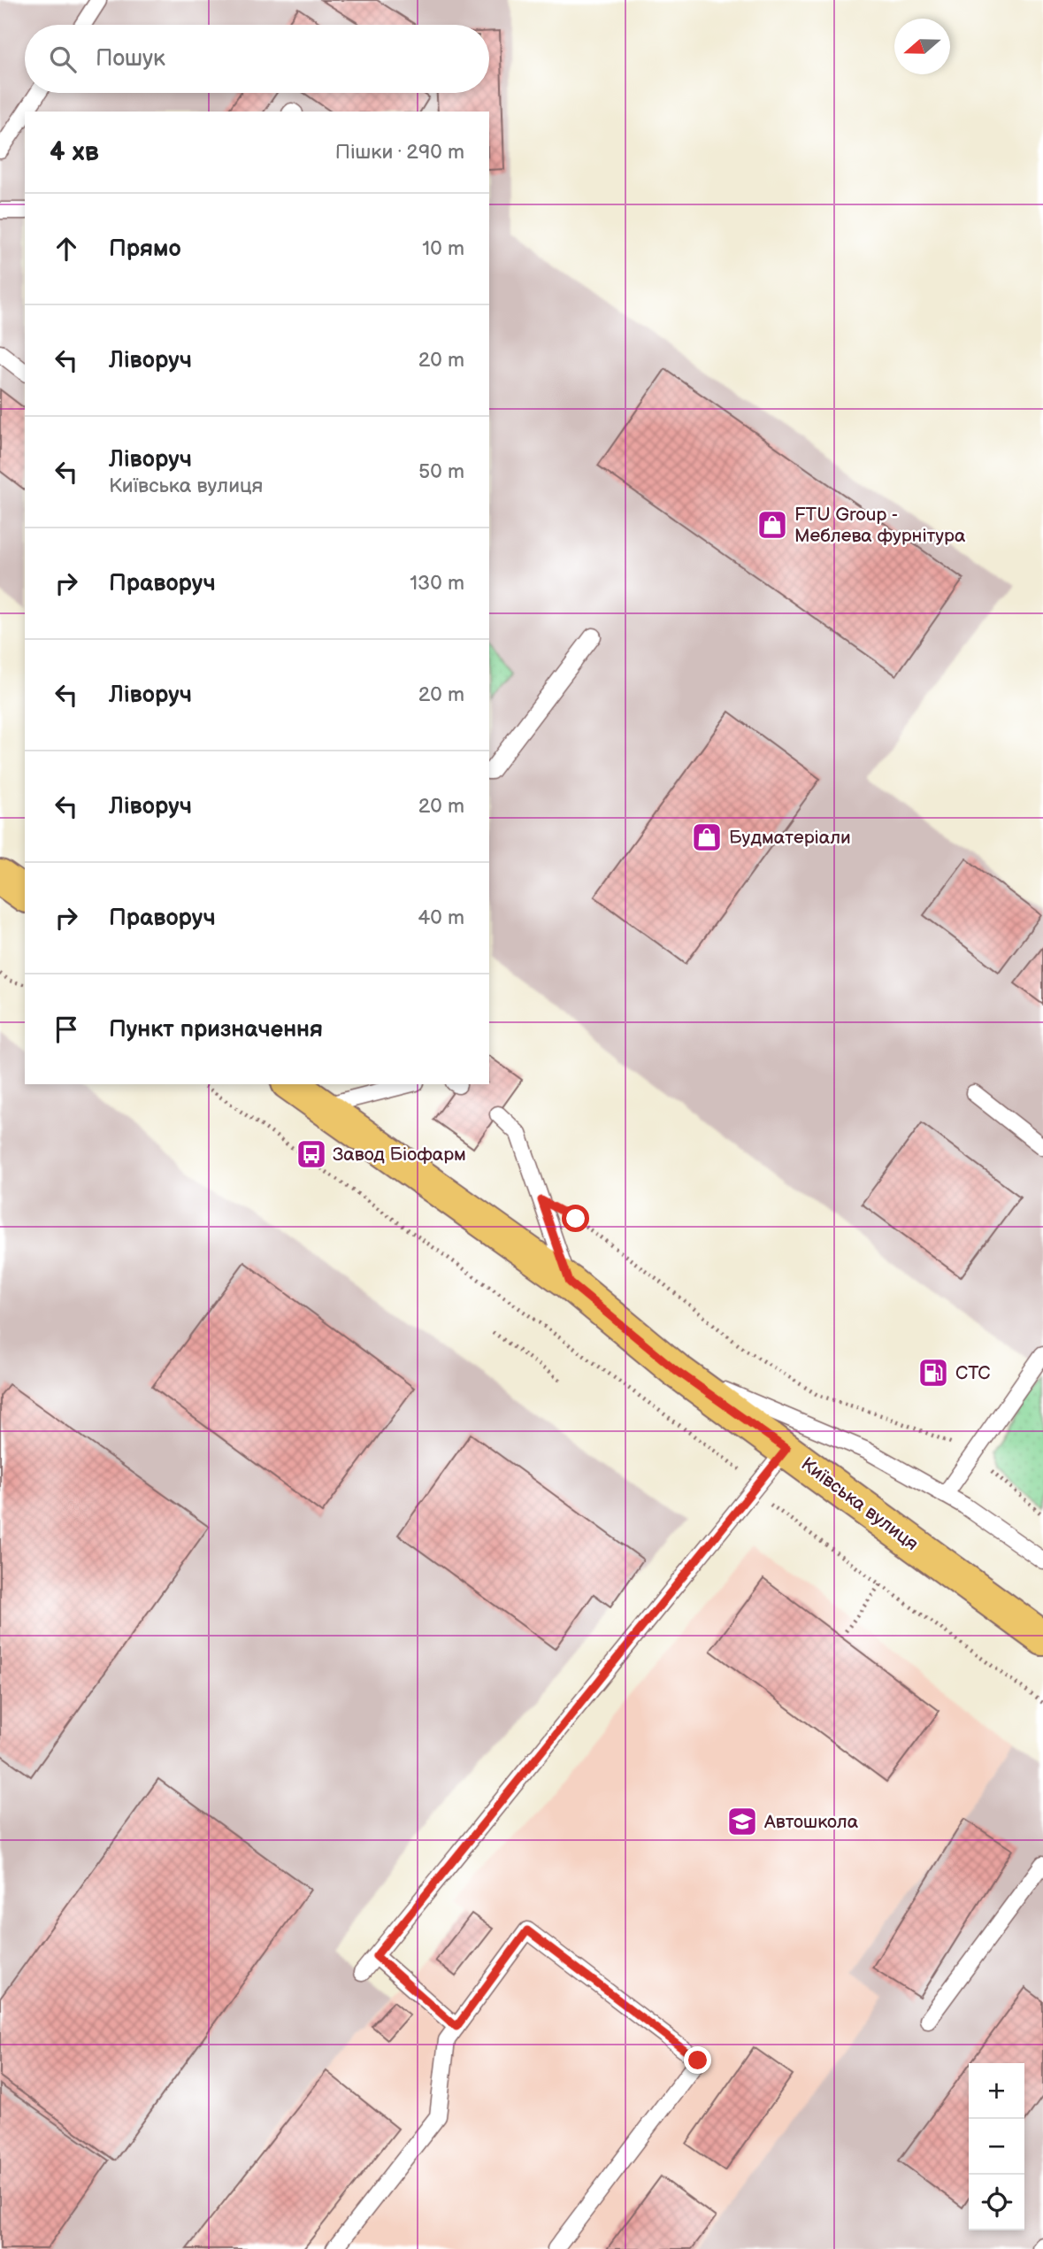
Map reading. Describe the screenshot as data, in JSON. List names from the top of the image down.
{
  "streets": {
    "main road": ["Київська вулиця"]
  },
  "places": {
    "shop": ["FTU Group - Меблева фурнітура", "Будматеріали"],
    "bus stop": ["Завод Біофарм"],
    "fuel station": ["СТС"],
    "school or university": ["Автошкола"]
  },
  "north": "left",
  "page": {
    "search": "Пошук",
    "heading": ["4 хв", "Пішки · 290 m"],
    "list": [
      ["Прямо", "10 m"],
      ["Ліворуч", "20 m"],
      ["Ліворуч", "Київська вулиця", "50 m"],
      ["Праворуч", "130 m"],
      ["Ліворуч", "20 m"],
      ["Ліворуч", "20 m"],
      ["Праворуч", "40 m"],
      "Пункт призначення"
    ],
    "map_buttons": ["+", "−"]
  }
}
